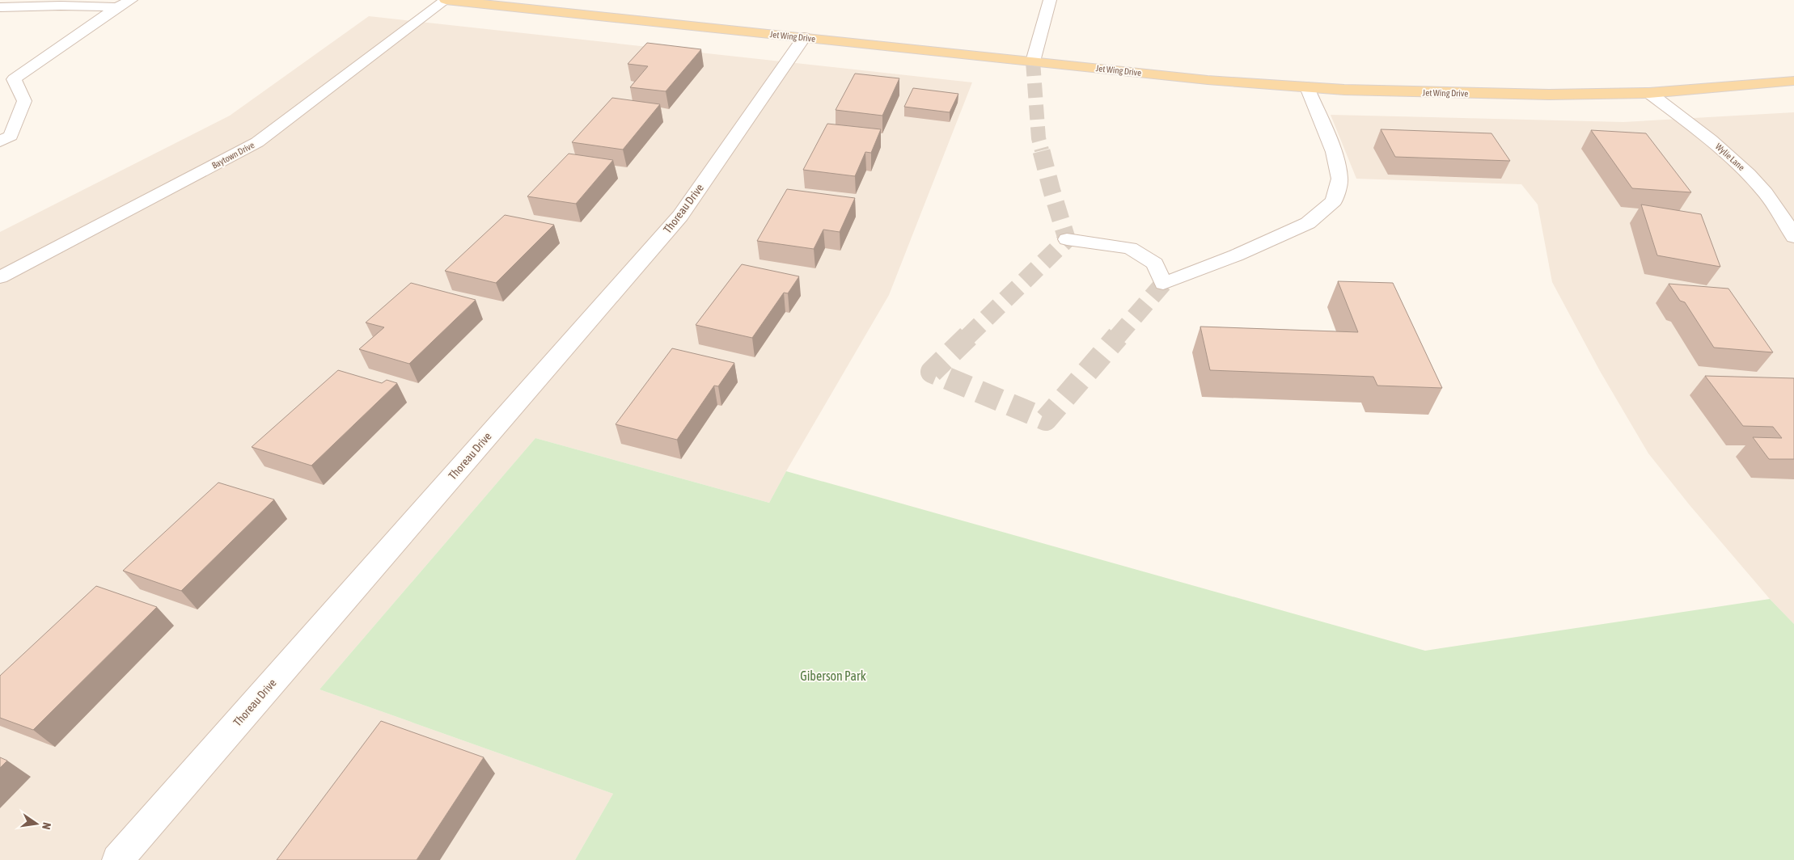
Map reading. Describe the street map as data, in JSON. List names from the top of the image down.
{
  "streets": {
    "main road": ["Jet Wing Drive"],
    "street": ["Baytown Drive", "Wylie Lane", "Thoreau Drive"]
  },
  "crossings": [
    ["Jet Wing Drive", "Baytown Drive"],
    ["Jet Wing Drive", "Wylie Lane"],
    ["Jet Wing Drive", "Thoreau Drive"]
  ],
  "parks": ["Giberson Park"],
  "north": "right"
}
